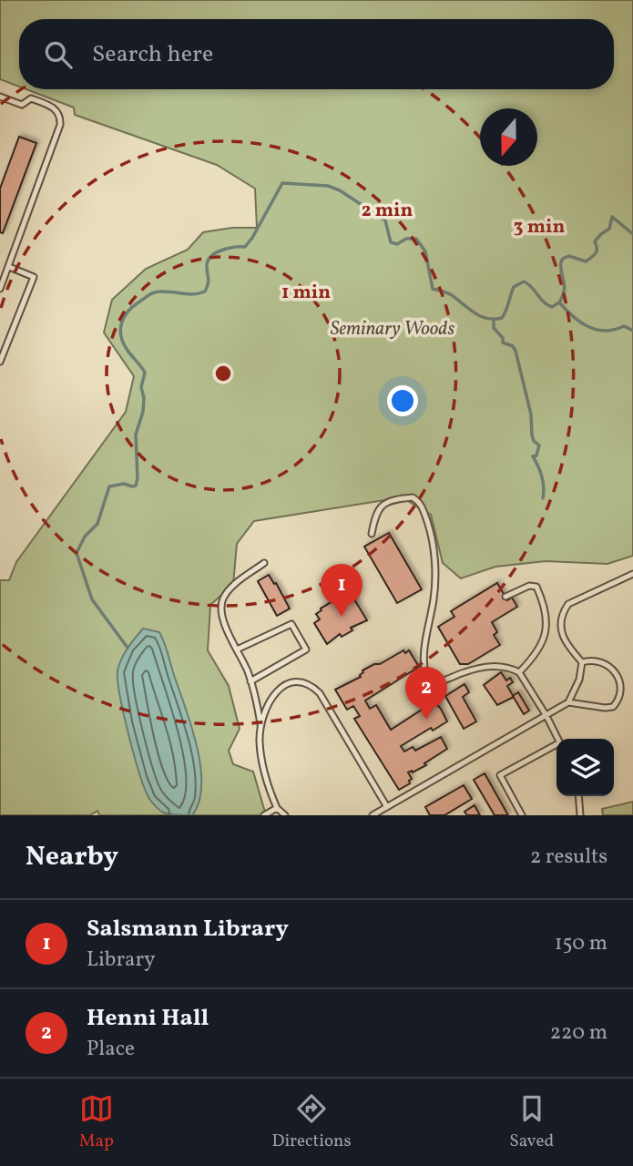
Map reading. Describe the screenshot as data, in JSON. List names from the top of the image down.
{
  "parks": ["Seminary Woods"],
  "north": "bottom",
  "page": {
    "search": "Search here",
    "pins": ["1", "2"],
    "heading": ["Nearby", "2 results"],
    "list": [
      {
        "mark": "1",
        "name": "Salsmann Library",
        "note": "Library",
        "value": "150 m"
      },
      {
        "mark": "2",
        "name": "Henni Hall",
        "note": "Place",
        "value": "220 m"
      }
    ],
    "nav": ["Map", "Directions", "Saved"]
  },
  "rings": ["2 min", "3 min", "1 min"]
}
